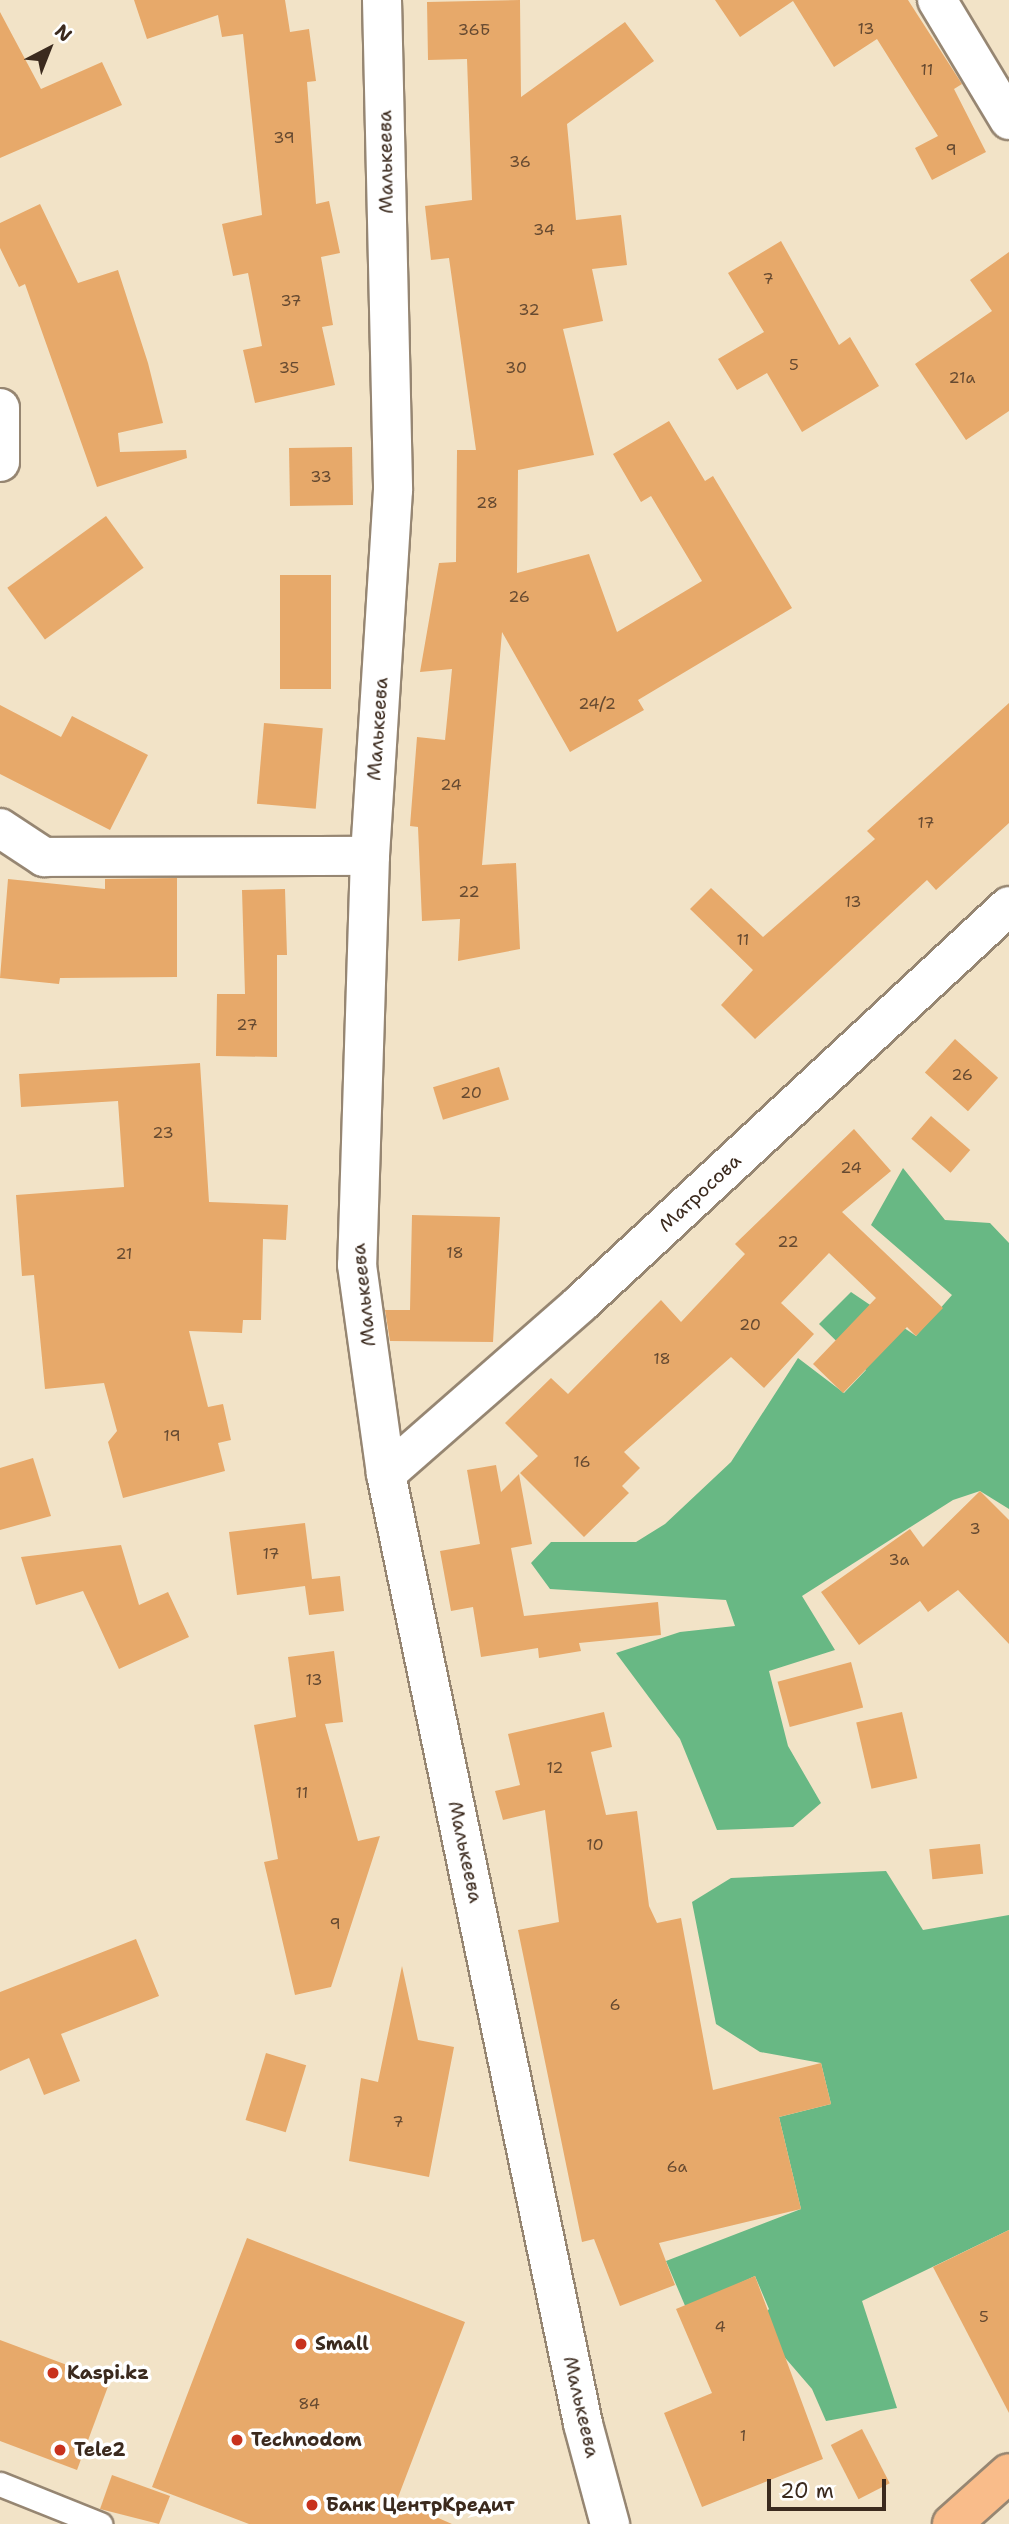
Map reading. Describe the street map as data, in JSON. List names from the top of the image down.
{
  "streets": {
    "street": ["Малькеева", "Матросова"]
  },
  "crossings": [
    ["Малькеева", "Матросова"]
  ],
  "places": [
    "Small",
    "Kaspi.kz",
    "Technodom",
    "Tele2",
    "Банк ЦентрКредит"
  ],
  "house_numbers": [
    "13",
    "36Б",
    "11",
    "39",
    "9",
    "36",
    "34",
    "7",
    "37",
    "32",
    "5",
    "35",
    "30",
    "21а",
    "33",
    "28",
    "26",
    "24/2",
    "24",
    "17",
    "22",
    "13",
    "11",
    "27",
    "26",
    "20",
    "23",
    "24",
    "22",
    "18",
    "21",
    "20",
    "18",
    "19",
    "16",
    "3",
    "17",
    "3а",
    "13",
    "12",
    "11",
    "10",
    "9",
    "6",
    "7",
    "6а",
    "5",
    "4",
    "84",
    "1"
  ],
  "scale_bar": "20 m",
  "north": "top right"
}
